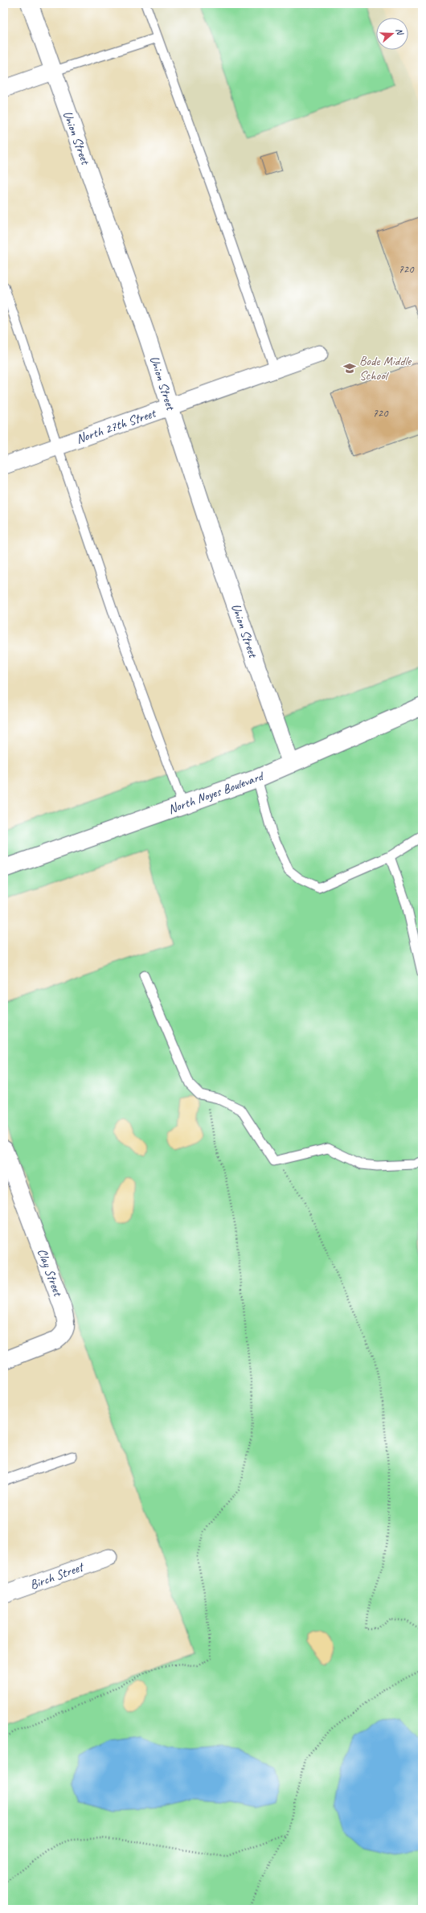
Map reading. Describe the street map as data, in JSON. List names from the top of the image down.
{
  "streets": {
    "street": [
      "Union Street",
      "North 27th Street",
      "North Noyes Boulevard",
      "Clay Street",
      "Birch Street"
    ]
  },
  "crossings": [
    ["Union Street", "North 27th Street"],
    ["Union Street", "North Noyes Boulevard"]
  ],
  "places": {
    "school or university": ["Bode Middle School"]
  },
  "house_numbers": ["720", "720"],
  "north": "right"
}
